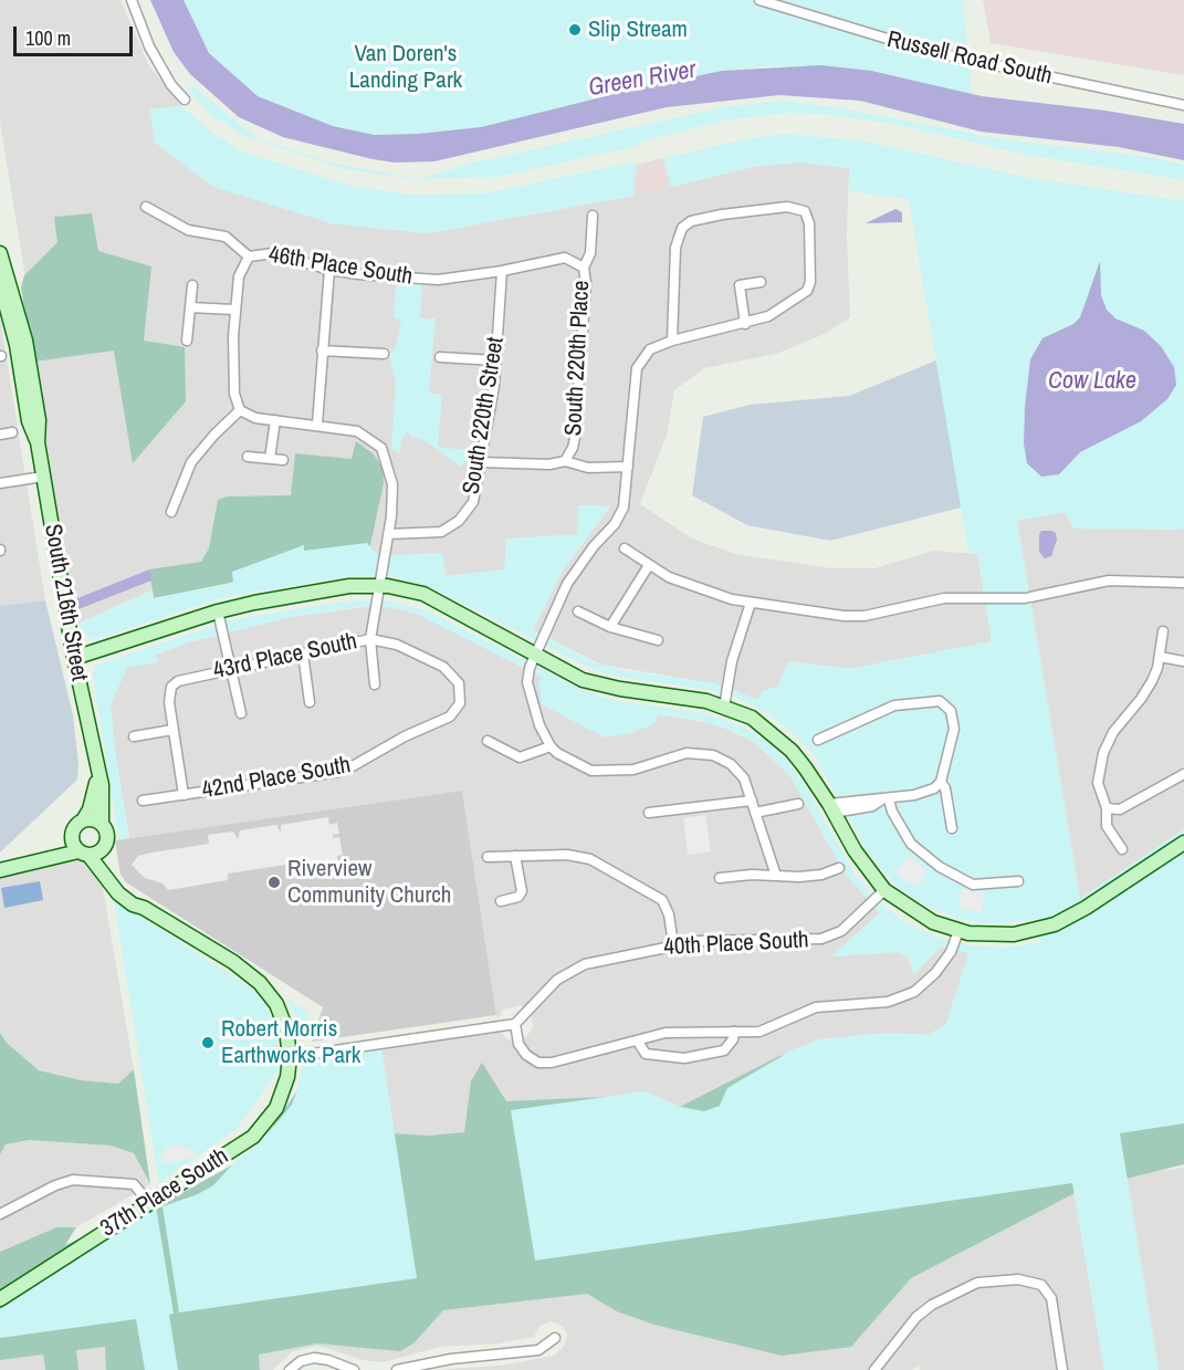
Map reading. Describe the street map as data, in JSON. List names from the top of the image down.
{
  "streets": {
    "street": [
      "Russell Road South",
      "46th Place South",
      "South 220th Place",
      "South 220th Street",
      "South 216th Street",
      "43rd Place South",
      "42nd Place South",
      "40th Place South",
      "37th Place South"
    ]
  },
  "crossings": [
    ["46th Place South", "South 220th Place"],
    ["46th Place South", "South 220th Street"],
    ["43rd Place South", "42nd Place South"]
  ],
  "water": ["Green River", "Cow Lake"],
  "parks": ["Van Doren's Landing Park"],
  "places": ["Slip Stream", "Riverview Community Church", "Robert Morris Earthworks Park"],
  "scale_bar": "100 m"
}
